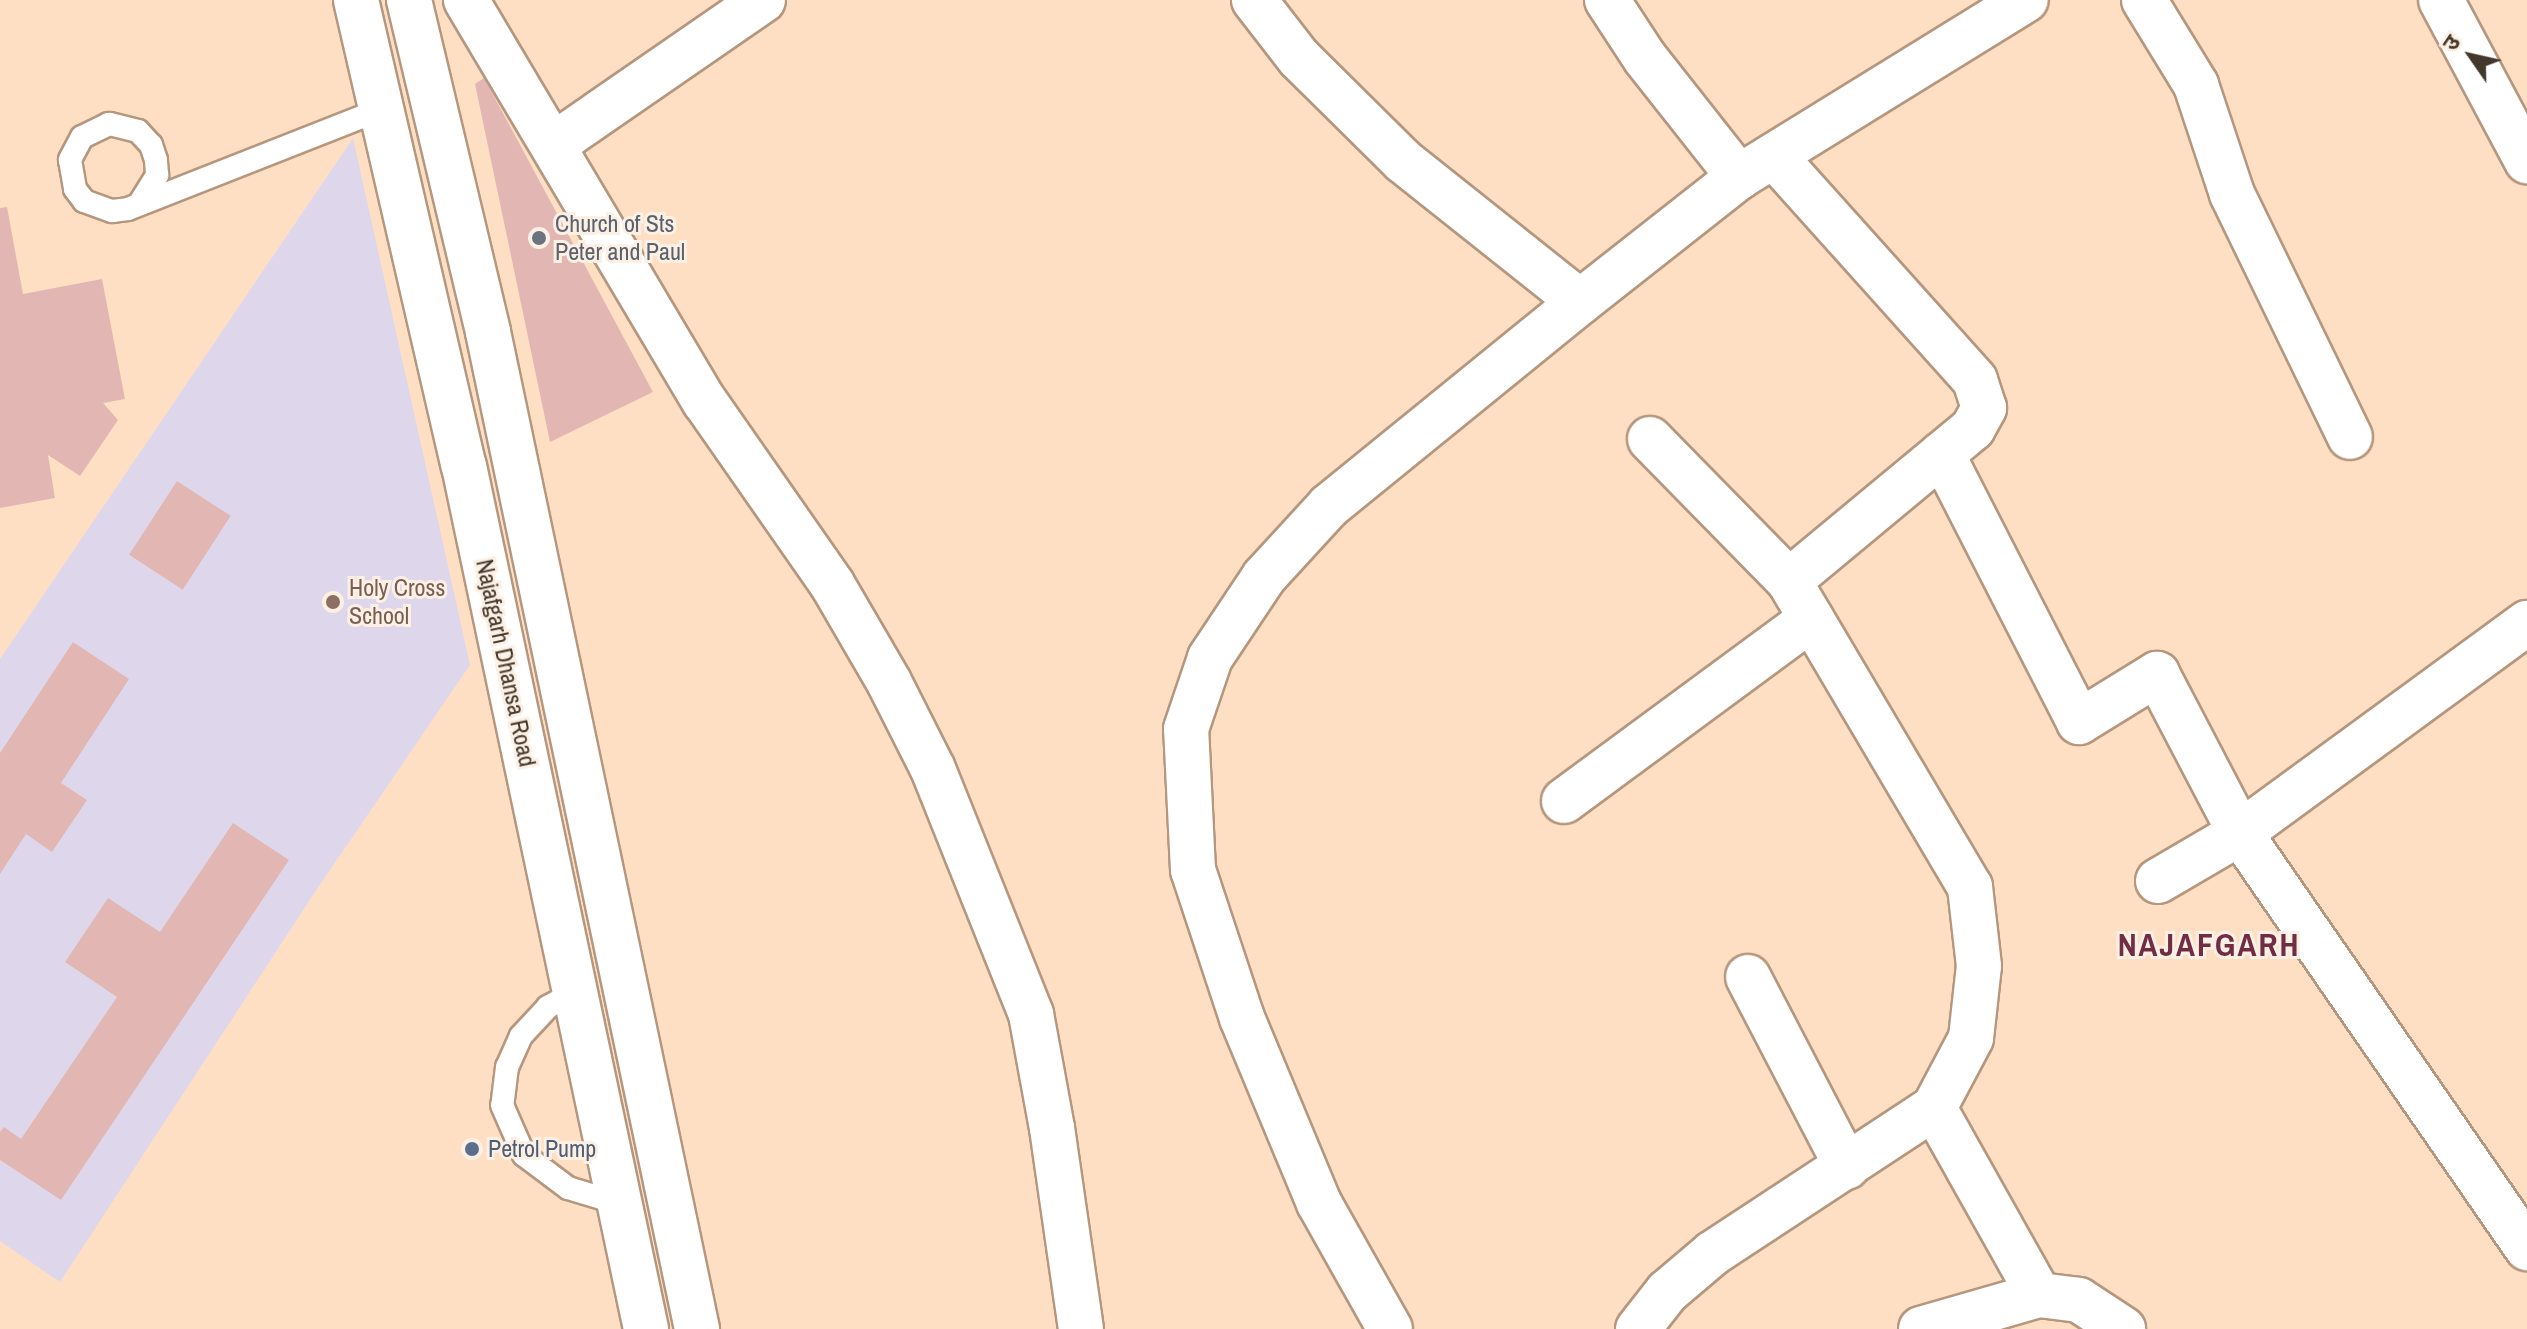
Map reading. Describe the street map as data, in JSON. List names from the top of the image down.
{
  "streets": {
    "street": ["Najafgarh Dhansa Road"]
  },
  "districts": ["NAJAFGARH"],
  "places": ["Church of Sts Peter and Paul", "Holy Cross School", "Petrol Pump"],
  "north": "top left"
}
